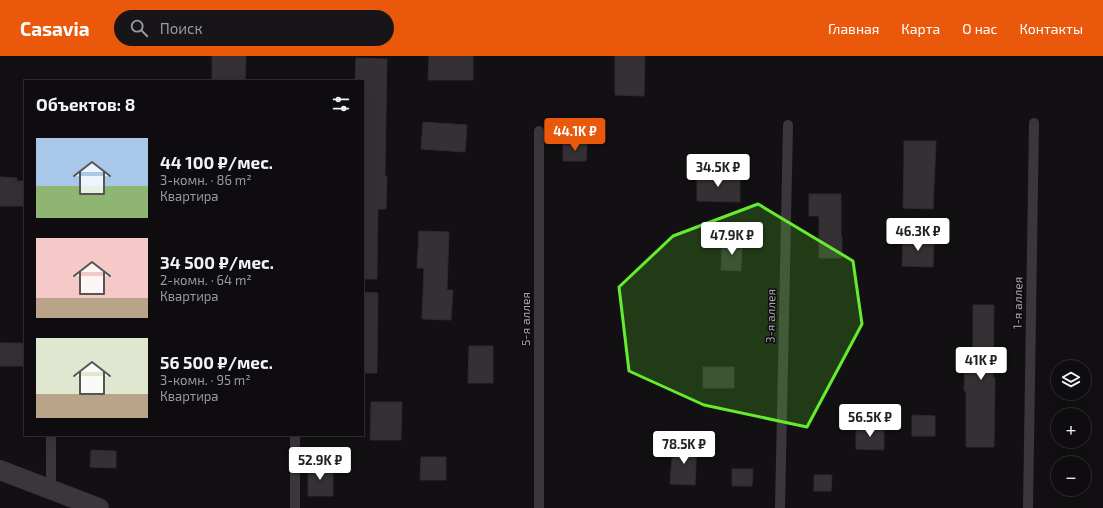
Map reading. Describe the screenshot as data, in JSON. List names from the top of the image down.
{
  "streets": {
    "lane": ["1-я аллея", "3-я аллея", "5-я аллея"]
  },
  "page": {
    "header": "Casavia",
    "search": "Поиск",
    "nav": [
      "Главная",
      "Карта",
      "О нас",
      "Контакты"
    ],
    "heading": "Объектов: 8",
    "price": [
      "44.1K ₽",
      "34.5K ₽",
      "46.3K ₽",
      "47.9K ₽",
      "41K ₽",
      "56.5K ₽",
      "78.5K ₽",
      "52.9K ₽"
    ],
    "list": [
      {
        "name": "44 100 ₽/мес.",
        "note": "3-комн. · 86 m² · Квартира"
      },
      {
        "name": "34 500 ₽/мес.",
        "note": "2-комн. · 64 m² · Квартира"
      },
      {
        "name": "56 500 ₽/мес.",
        "note": "3-комн. · 95 m² · Квартира"
      }
    ],
    "map_buttons": ["+", "−"]
  }
}
